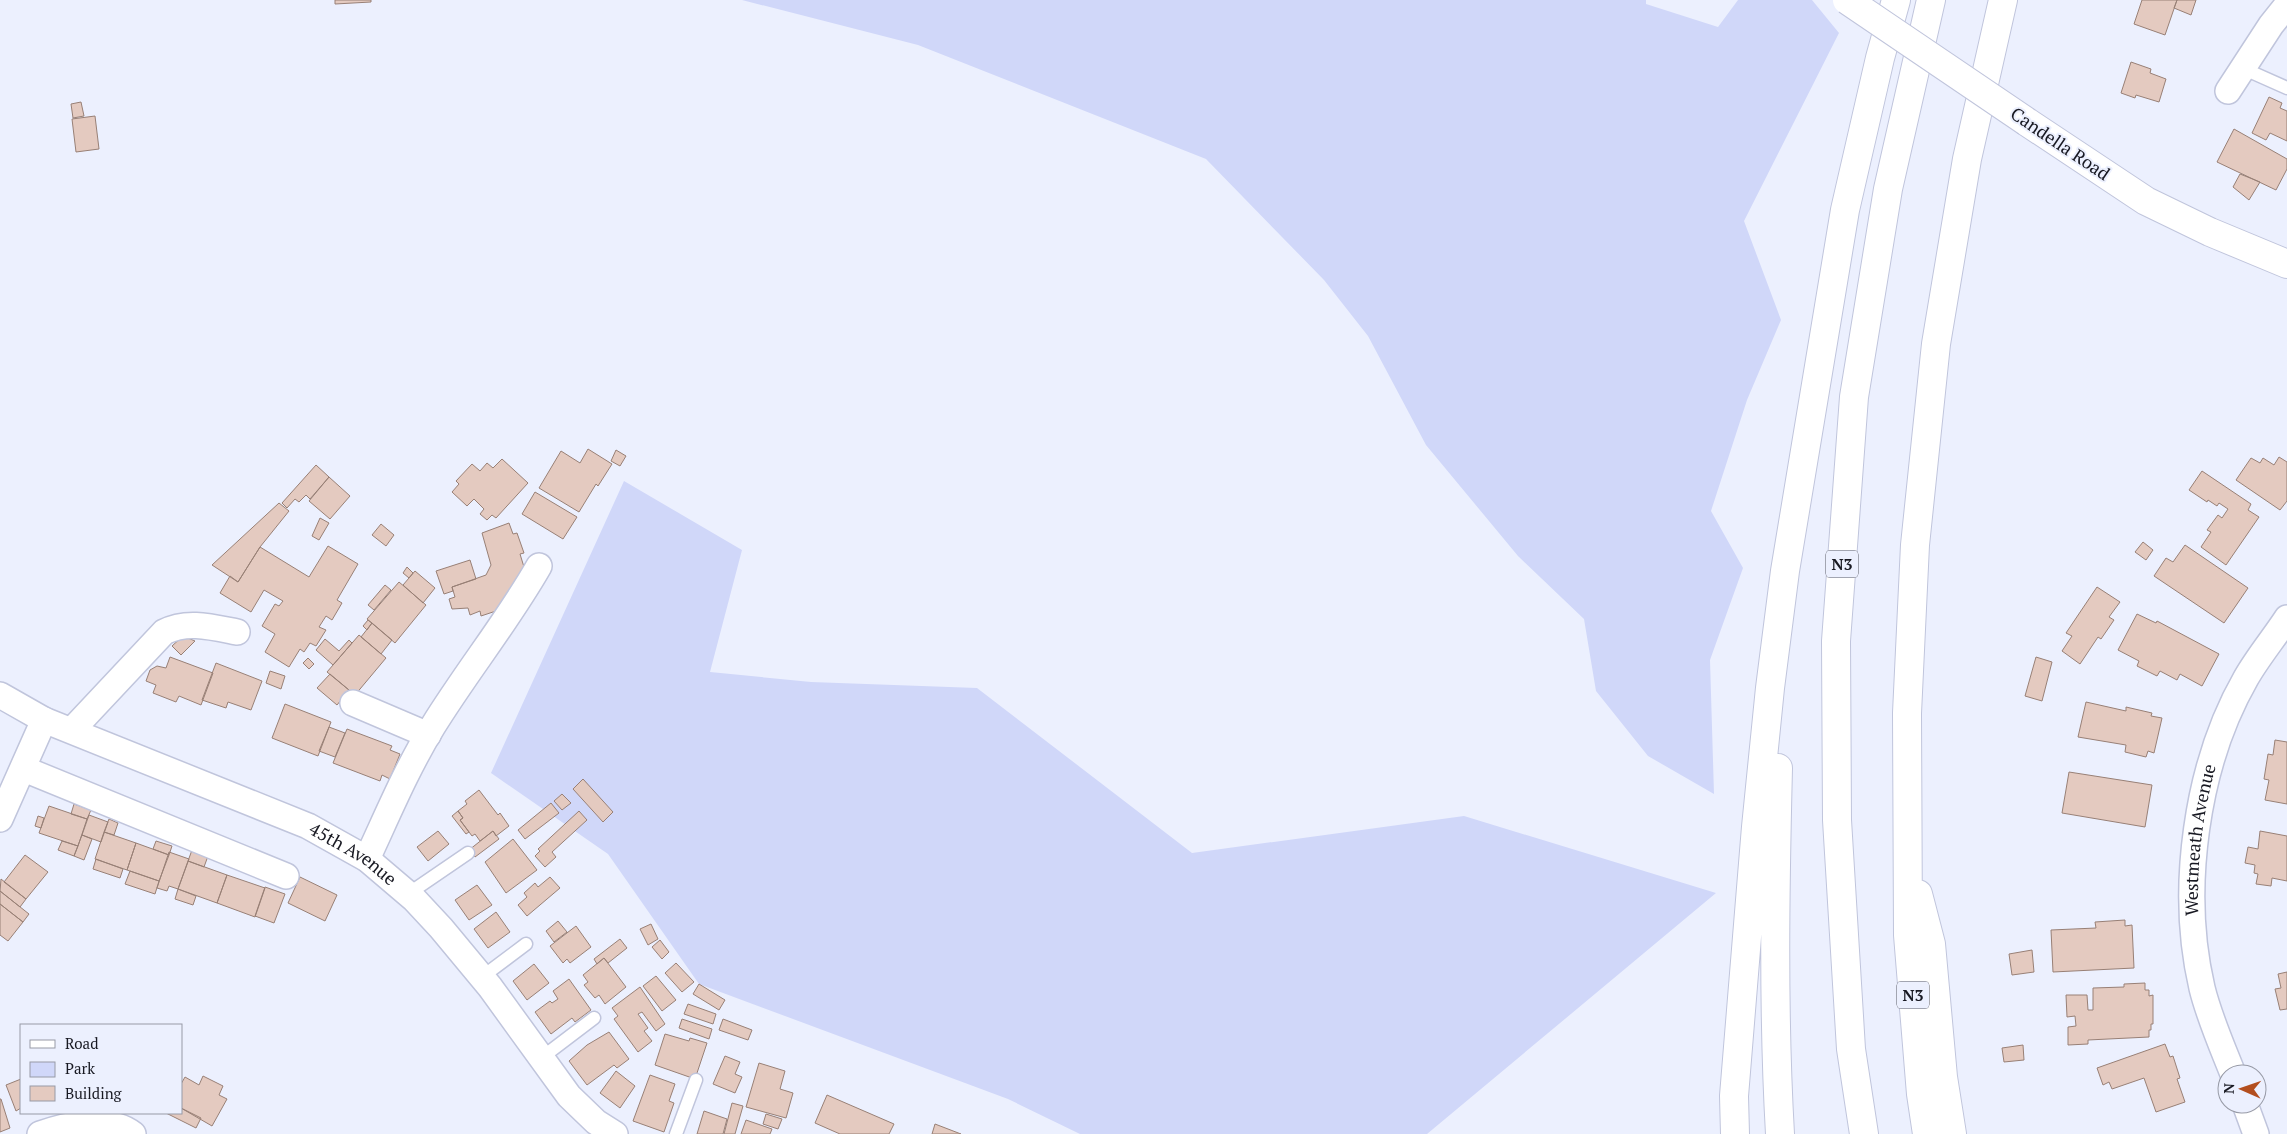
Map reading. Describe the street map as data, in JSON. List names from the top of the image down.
{
  "streets": {
    "main road": ["Candella Road", "N3"],
    "street": ["Westmeath Avenue", "45th Avenue"]
  },
  "legend": ["Road", "Park", "Building"],
  "north": "left"
}
